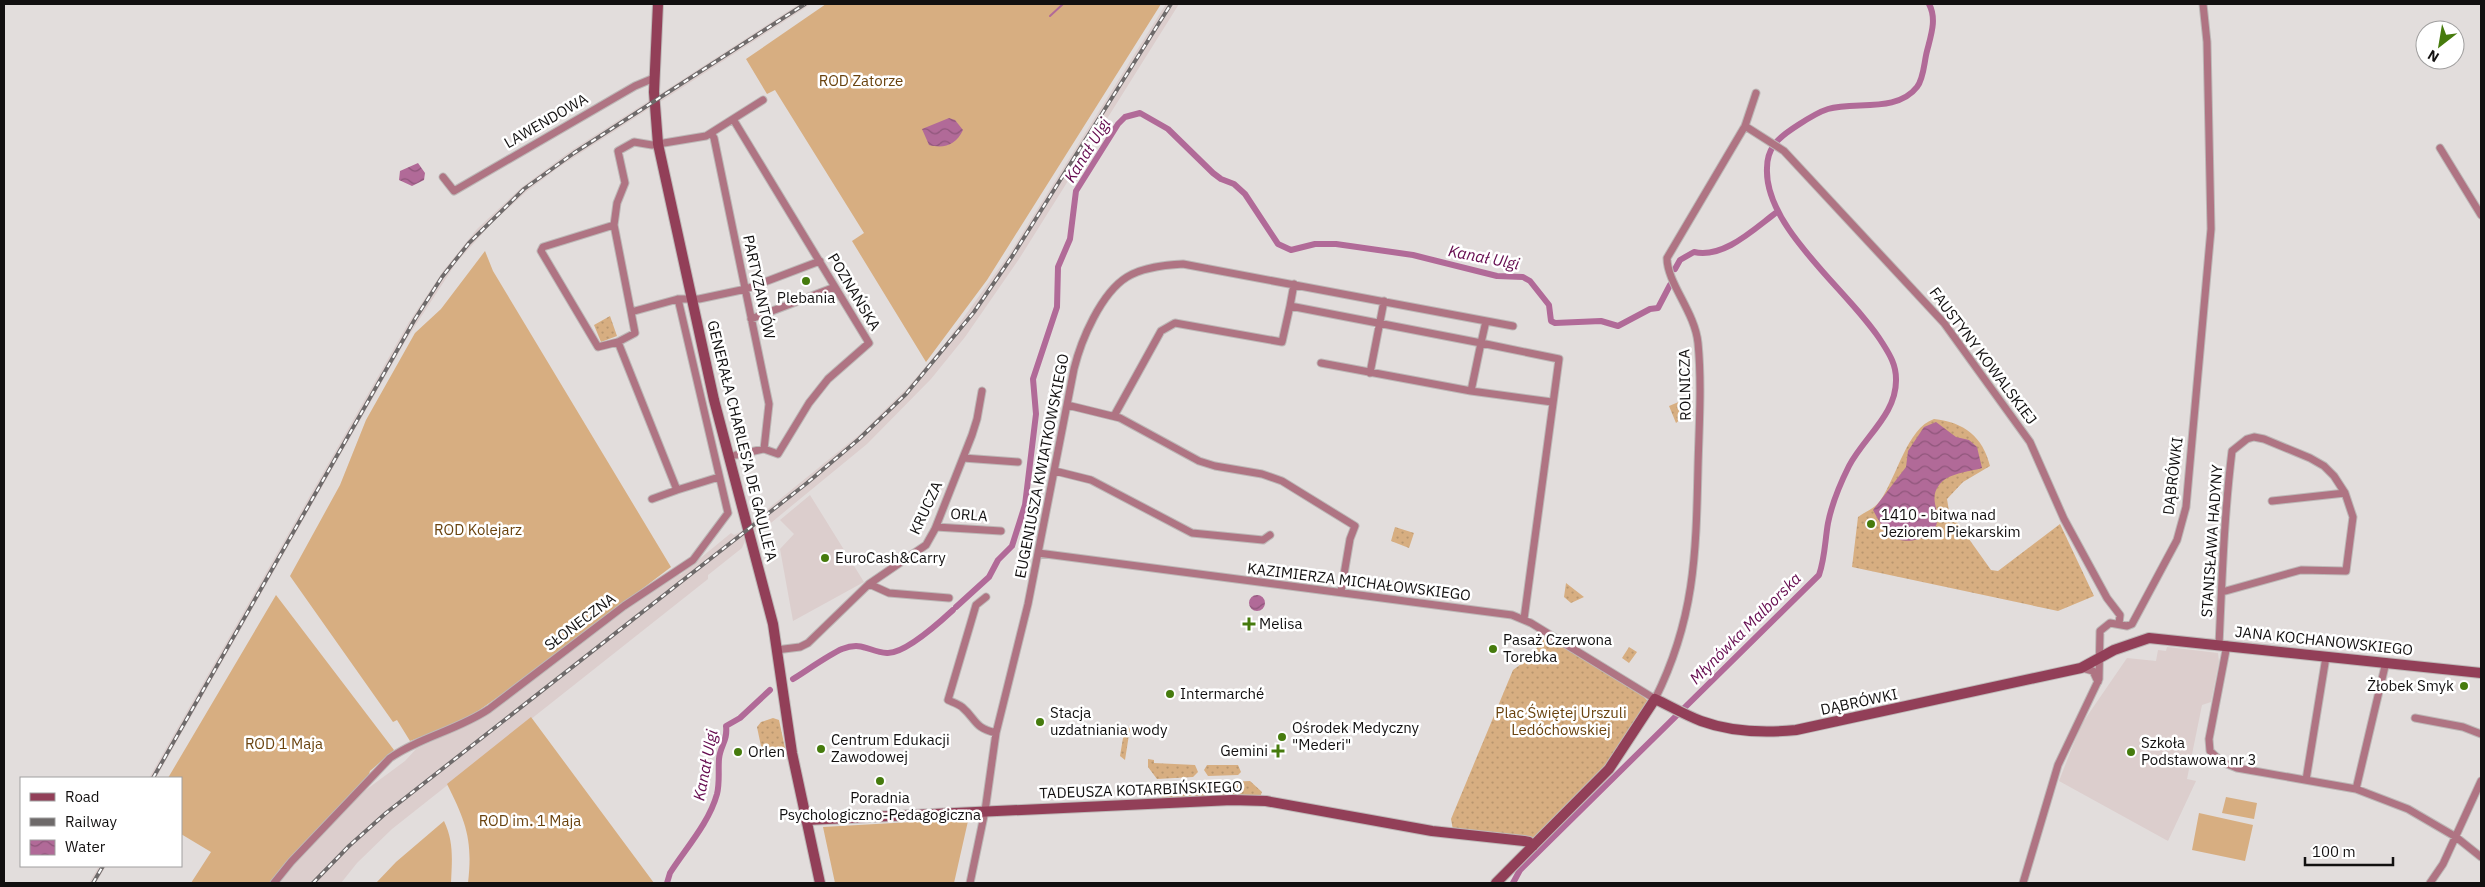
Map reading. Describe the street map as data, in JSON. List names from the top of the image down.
{
  "streets": {
    "street": [
      "LAWENDOWA",
      "PARTYZANTÓW",
      "POZNAŃSKA",
      "FAUSTYNY KOWALSKIEJ",
      "ROLNICZA",
      "GENERAŁA CHARLES'A DE GAULLE'A",
      "EUGENIUSZA KWIATKOWSKIEGO",
      "DĄBRÓWKI",
      "KRUCZA",
      "ORLA",
      "STANISŁAWA HADYNY",
      "KAZIMIERZA MICHAŁOWSKIEGO",
      "SŁONECZNA",
      "JANA KOCHANOWSKIEGO",
      "TADEUSZA KOTARBIŃSKIEGO"
    ]
  },
  "crossings": [
    ["LAWENDOWA", "GENERAŁA CHARLES'A DE GAULLE'A"],
    ["PARTYZANTÓW", "POZNAŃSKA"],
    ["FAUSTYNY KOWALSKIEJ", "ROLNICZA"],
    ["FAUSTYNY KOWALSKIEJ", "DĄBRÓWKI"],
    ["ROLNICZA", "DĄBRÓWKI"],
    ["ROLNICZA", "KAZIMIERZA MICHAŁOWSKIEGO"],
    ["GENERAŁA CHARLES'A DE GAULLE'A", "KRUCZA"],
    ["GENERAŁA CHARLES'A DE GAULLE'A", "TADEUSZA KOTARBIŃSKIEGO"],
    ["EUGENIUSZA KWIATKOWSKIEGO", "KAZIMIERZA MICHAŁOWSKIEGO"],
    ["EUGENIUSZA KWIATKOWSKIEGO", "TADEUSZA KOTARBIŃSKIEGO"],
    ["DĄBRÓWKI", "KAZIMIERZA MICHAŁOWSKIEGO"],
    ["DĄBRÓWKI", "JANA KOCHANOWSKIEGO"],
    ["KRUCZA", "ORLA"],
    ["STANISŁAWA HADYNY", "JANA KOCHANOWSKIEGO"]
  ],
  "water": ["Kanał Ulgi", "Młynówka Malborska"],
  "parks": [
    "ROD Zatorze",
    "ROD Kolejarz",
    "Plac Świętej Urszuli Ledóchowskiej",
    "ROD 1 Maja",
    "ROD im. 1 Maja"
  ],
  "places": {
    "other": [
      "Plebania",
      "1410 - bitwa nad Jeziorem Piekarskim",
      "EuroCash&Carry",
      "Pasaż Czerwona Torebka",
      "Żłobek Smyk",
      "Intermarché",
      "Stacja uzdatniania wody",
      "Ośrodek Medyczny \"Mederi\"",
      "Centrum Edukacji Zawodowej",
      "Orlen",
      "Szkoła Podstawowa nr 3",
      "Poradnia Psychologiczno-Pedagogiczna"
    ],
    "health": ["Melisa", "Gemini"]
  },
  "legend": ["Road", "Railway", "Water"],
  "scale_bar": "100 m",
  "north": "bottom left"
}
